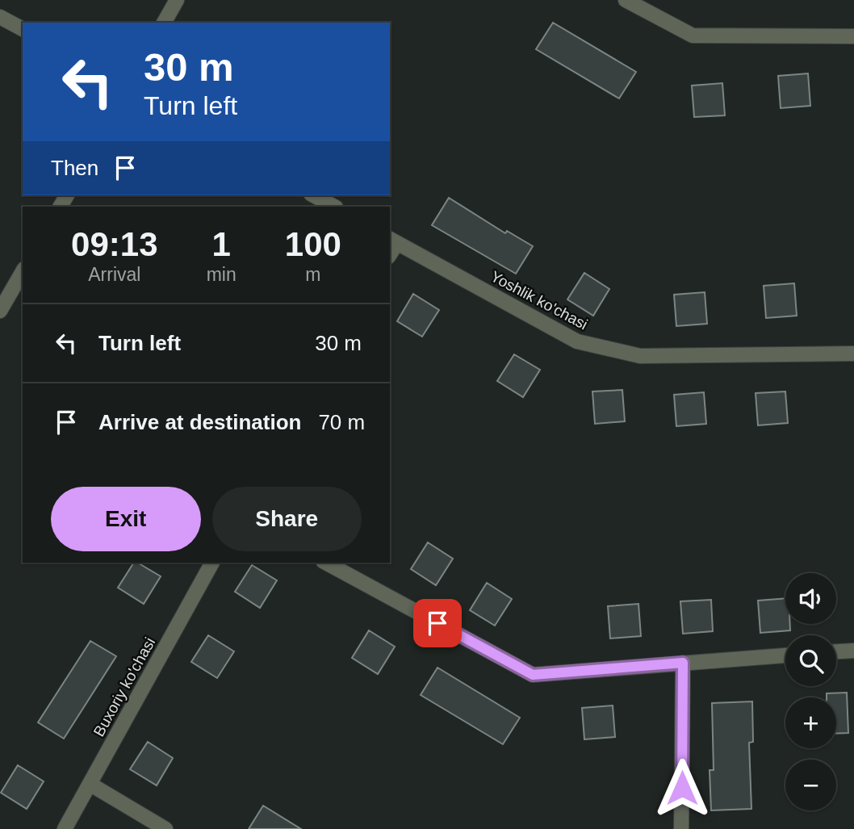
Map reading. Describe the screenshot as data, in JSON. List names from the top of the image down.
{
  "streets": {
    "street": ["Yoshlik ko'chasi", "Buxoriy ko'chasi"]
  },
  "page": {
    "turn": ["30 m", "Turn left"],
    "then": "Then",
    "eta": [
      "09:13",
      "Arrival",
      "1",
      "min",
      "100",
      "m"
    ],
    "list": [
      {
        "name": "Turn left",
        "value": "30 m"
      },
      {
        "name": "Arrive at destination",
        "value": "70 m"
      }
    ],
    "buttons": ["Exit", "Share"],
    "map_buttons": ["+", "−"]
  }
}
